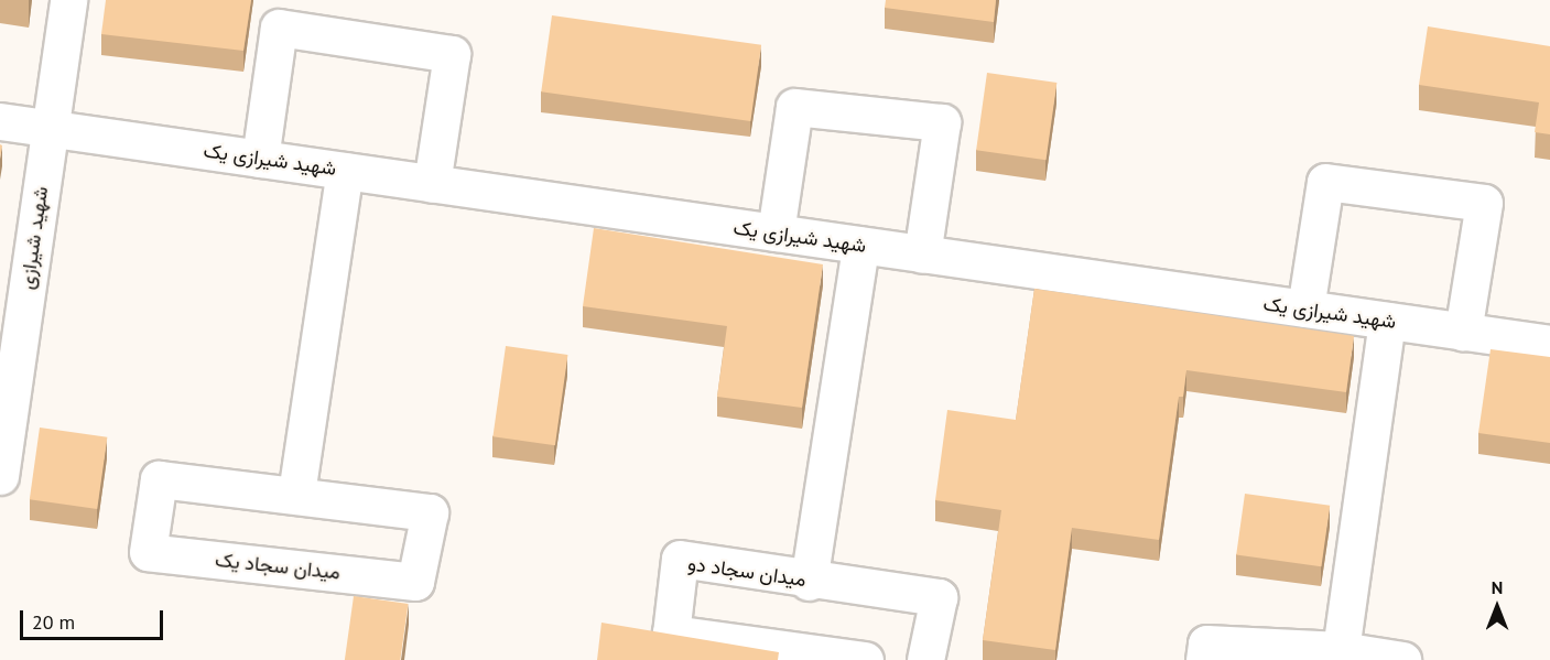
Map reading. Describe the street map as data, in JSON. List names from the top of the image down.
{
  "streets": {
    "street": [
      "شهید شیرازی یک",
      "شهید شیرازی",
      "میدان سجاد یک",
      "میدان سجاد دو"
    ]
  },
  "crossings": [
    ["شهید شیرازی یک", "شهید شیرازی"]
  ],
  "scale_bar": "20 m",
  "north": "top"
}
